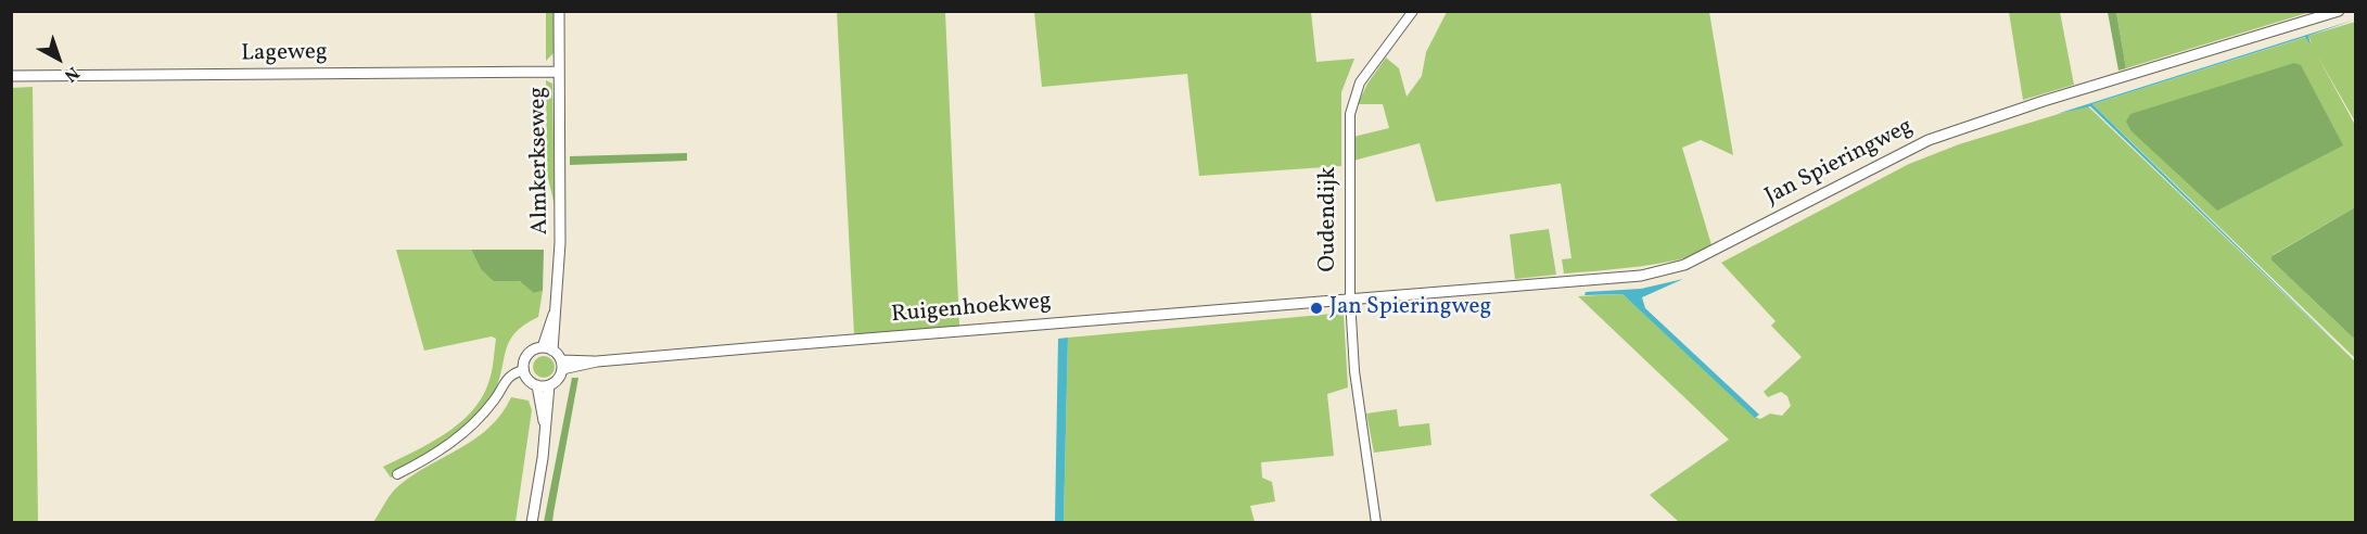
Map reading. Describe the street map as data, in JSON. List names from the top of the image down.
{
  "streets": {
    "street": [
      "Lageweg",
      "Almkerkseweg",
      "Jan Spieringweg",
      "Oudendijk",
      "Ruigenhoekweg"
    ]
  },
  "crossings": [
    ["Lageweg", "Almkerkseweg"],
    ["Almkerkseweg", "Ruigenhoekweg"],
    ["Jan Spieringweg", "Oudendijk"],
    ["Jan Spieringweg", "Ruigenhoekweg"],
    ["Oudendijk", "Ruigenhoekweg"]
  ],
  "places": ["Jan Spieringweg"],
  "north": "bottom right"
}
